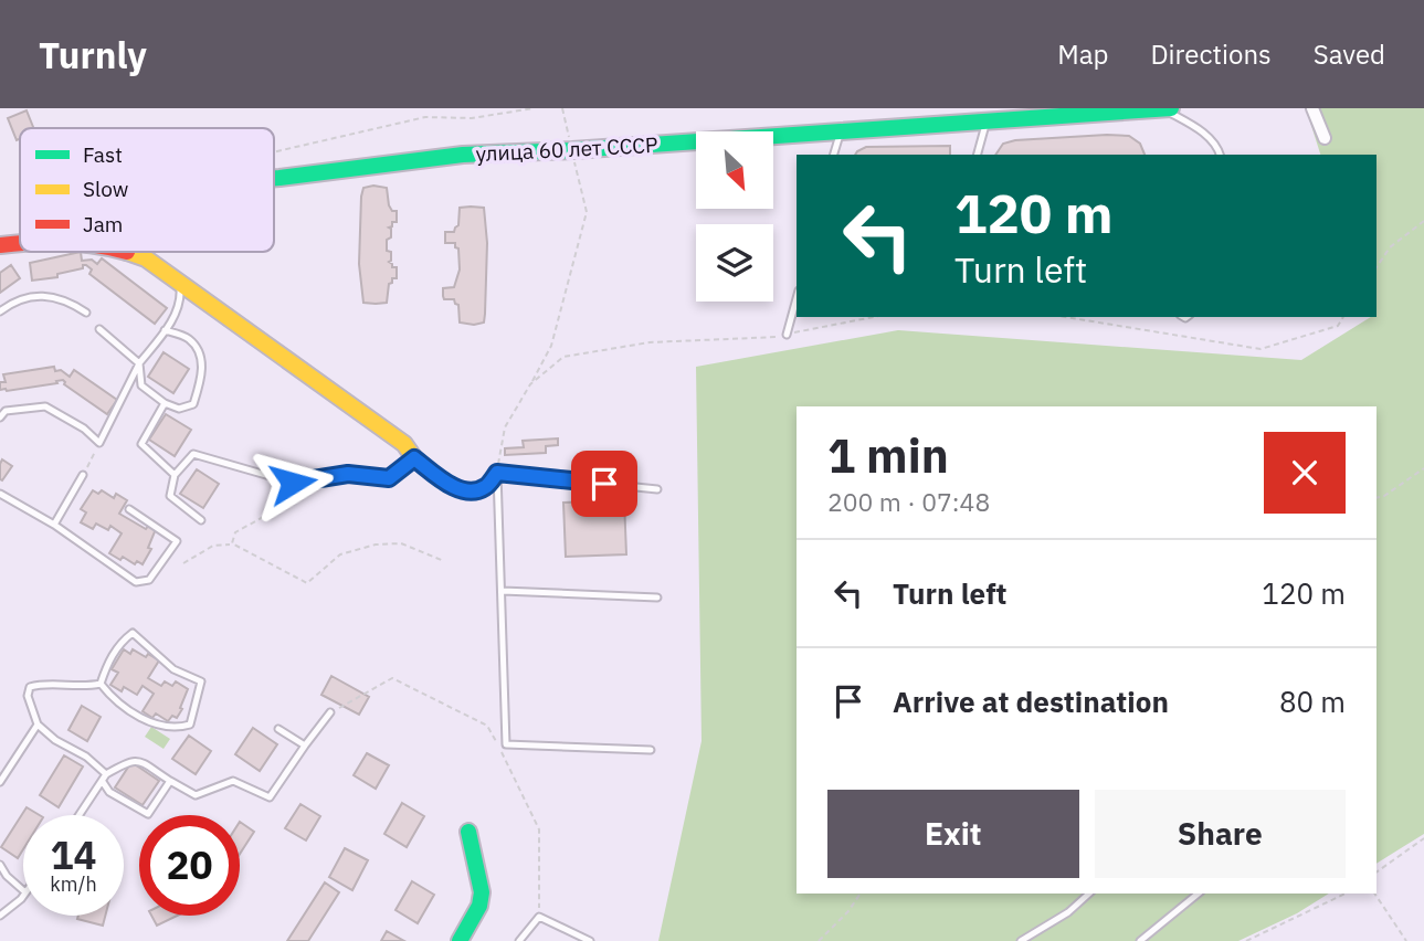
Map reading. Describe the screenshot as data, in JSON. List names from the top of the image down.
{
  "streets": {
    "street": ["улица 60 лет СССР"]
  },
  "legend": ["Fast", "Slow", "Jam"],
  "north": "bottom right",
  "page": {
    "header": "Turnly",
    "nav": ["Map", "Directions", "Saved"],
    "turn": ["120 m", "Turn left"],
    "heading": ["1 min", "200 m · 07:48"],
    "list": [
      {
        "name": "Turn left",
        "value": "120 m"
      },
      {
        "name": "Arrive at destination",
        "value": "80 m"
      }
    ],
    "buttons": ["Exit", "Share"],
    "speed": "14 km/h",
    "limit": "20"
  }
}
